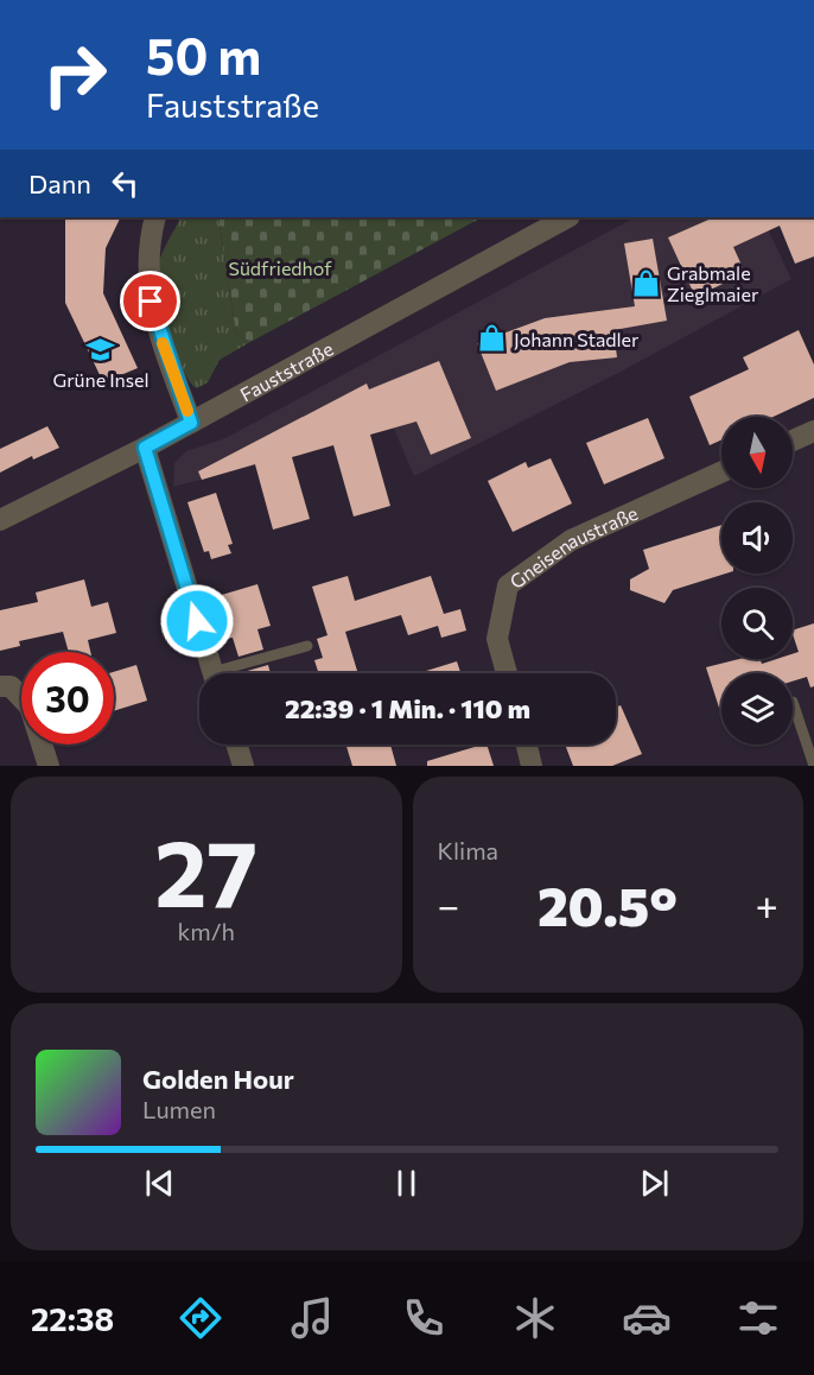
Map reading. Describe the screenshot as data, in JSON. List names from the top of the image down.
{
  "streets": {
    "street": ["Fauststraße", "Gneisenaustraße"]
  },
  "parks": ["Südfriedhof"],
  "places": {
    "shop": ["Grabmale Zieglmaier", "Johann Stadler"],
    "school or university": ["Grüne Insel"]
  },
  "north": "bottom",
  "page": {
    "turn": ["50 m", "Fauststraße"],
    "then": "Dann",
    "limit": "30",
    "trip": "22:39 · 1 Min. · 110 m",
    "tile": [
      ["27", "km/h"],
      "Klima"
    ],
    "heat": ["−", "20.5°", "+"],
    "song": ["Golden Hour", "Lumen"],
    "tabs": "22:38"
  }
}
